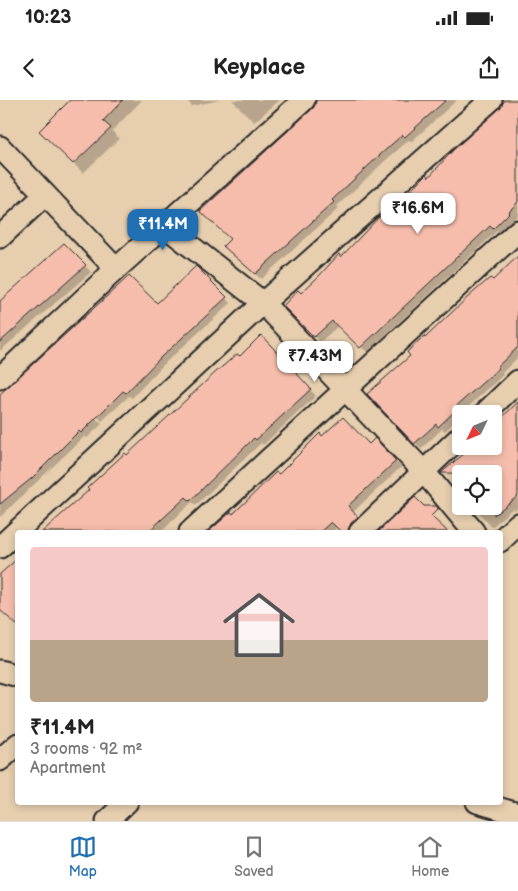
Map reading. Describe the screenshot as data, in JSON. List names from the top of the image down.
{
  "north": "bottom left",
  "page": {
    "status": "10:23",
    "header": "Keyplace",
    "price": ["₹16.6M", "₹11.4M", "₹7.43M"],
    "list": [
      {
        "name": "₹11.4M",
        "note": "3 rooms · 92 m² · Apartment"
      }
    ],
    "tabs": ["Map", "Saved", "Home"]
  }
}
